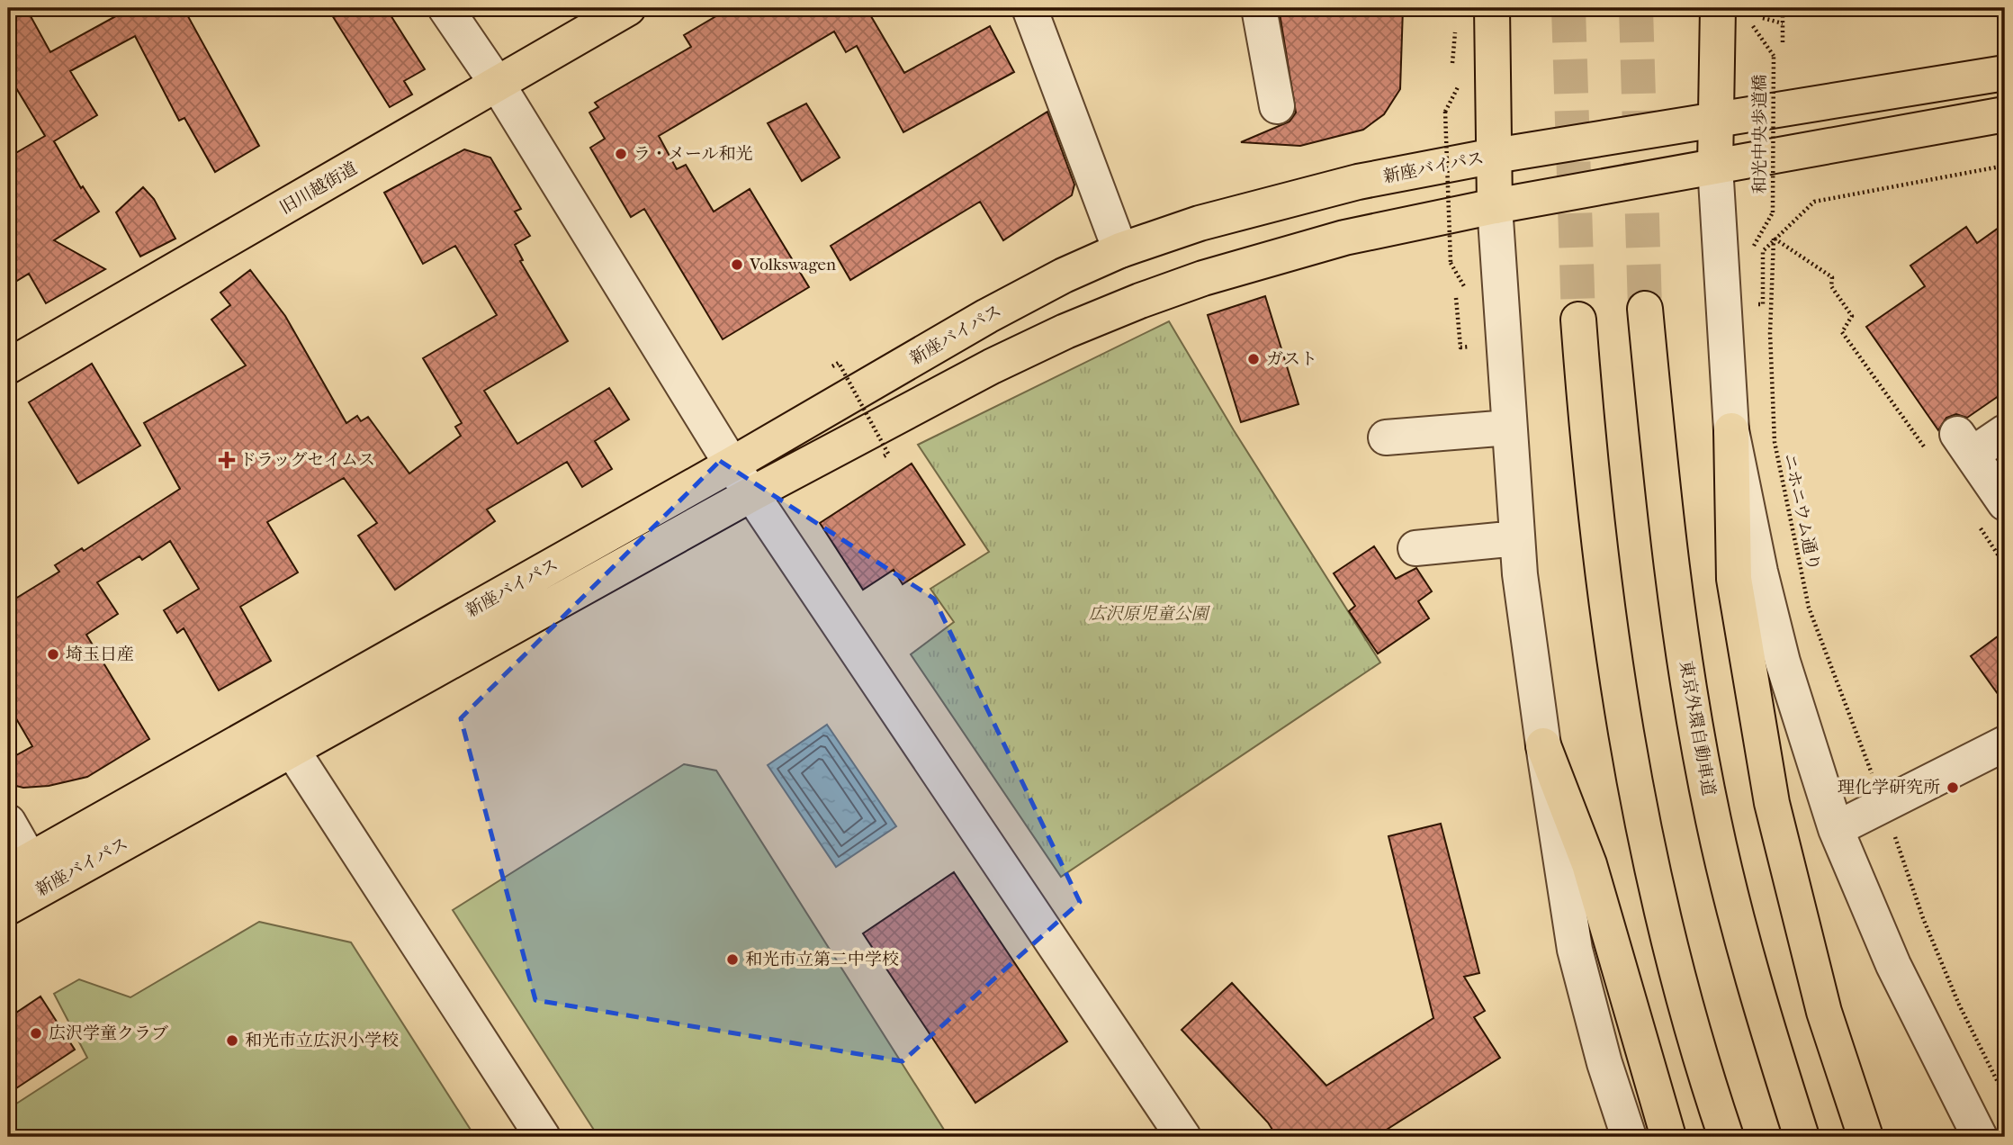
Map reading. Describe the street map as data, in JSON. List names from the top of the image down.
{
  "streets": {
    "main road": ["新座バイパス", "旧川越街道", "東京外環自動車道"],
    "path": ["和光中央歩道橋", "ニホニウム通り"]
  },
  "parks": ["広沢原児童公園"],
  "places": {
    "other": [
      "ラ・メール和光",
      "Volkswagen",
      "ガスト",
      "埼玉日産",
      "理化学研究所",
      "和光市立第二中学校",
      "広沢学童クラブ",
      "和光市立広沢小学校"
    ],
    "health": ["ドラッグセイムス"]
  }
}
